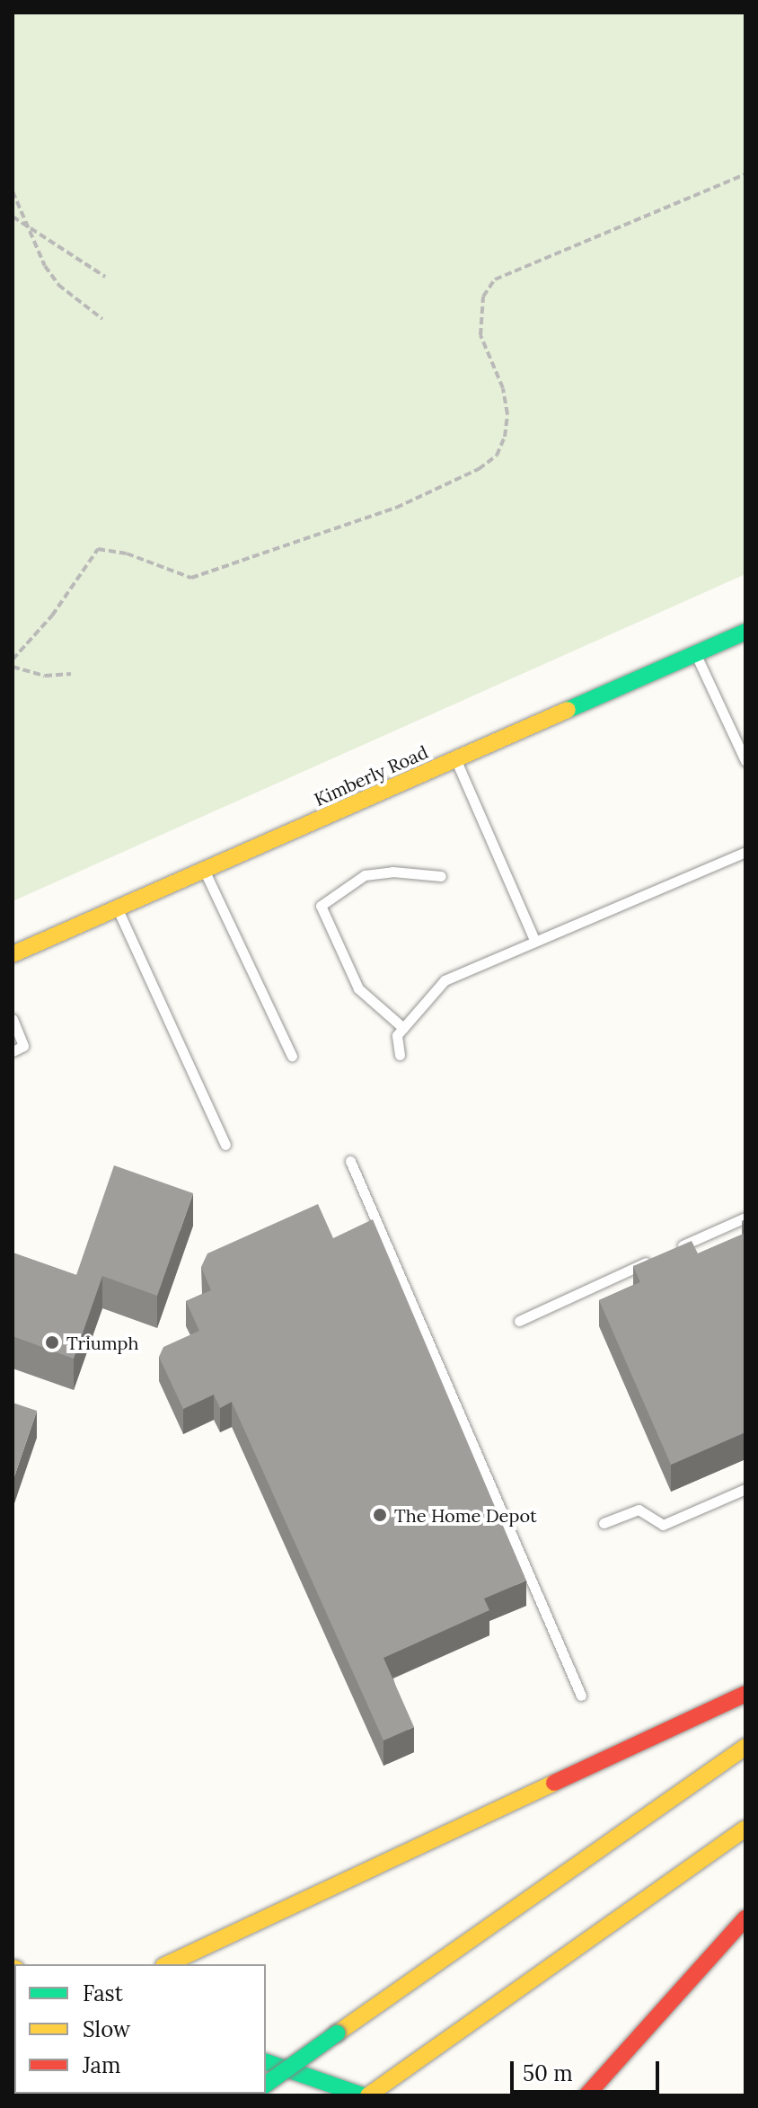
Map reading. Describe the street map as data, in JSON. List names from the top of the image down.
{
  "streets": {
    "main road": ["Kimberly Road"]
  },
  "places": ["Triumph", "The Home Depot"],
  "legend": ["Fast", "Slow", "Jam"],
  "scale_bar": "50 m"
}
